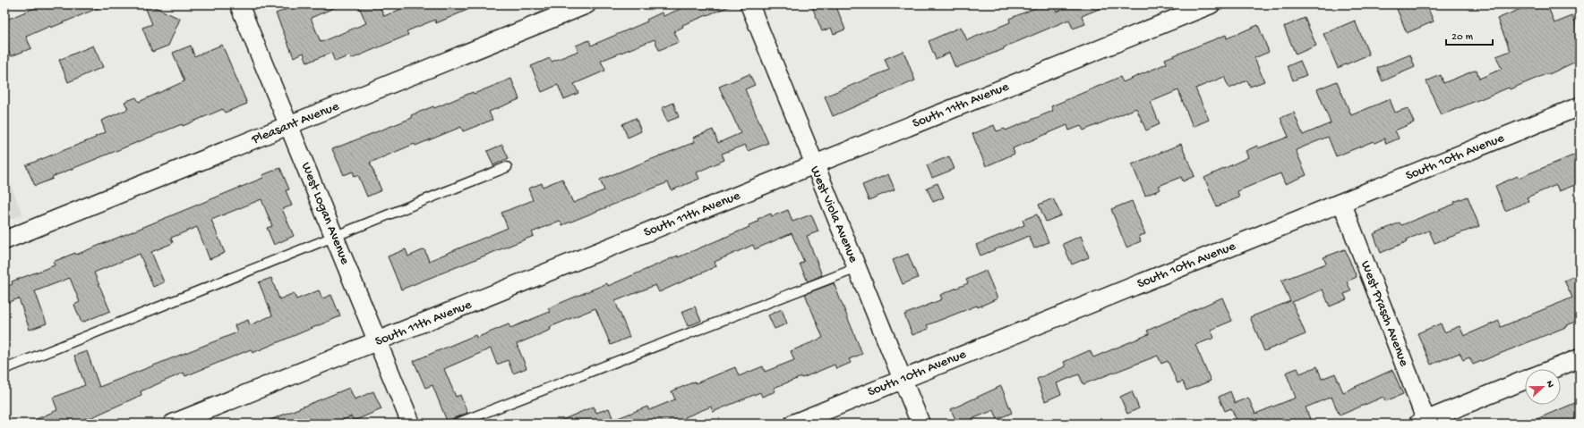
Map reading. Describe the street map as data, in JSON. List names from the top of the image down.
{
  "streets": {
    "street": [
      "South 11th Avenue",
      "Pleasant Avenue",
      "South 10th Avenue",
      "West Logan Avenue",
      "West Viola Avenue",
      "West Prasch Avenue"
    ]
  },
  "crossings": [
    ["South 11th Avenue", "West Logan Avenue"],
    ["South 11th Avenue", "West Viola Avenue"],
    ["Pleasant Avenue", "West Logan Avenue"],
    ["South 10th Avenue", "West Viola Avenue"],
    ["South 10th Avenue", "West Prasch Avenue"]
  ],
  "scale_bar": "20 m",
  "north": "right"
}
